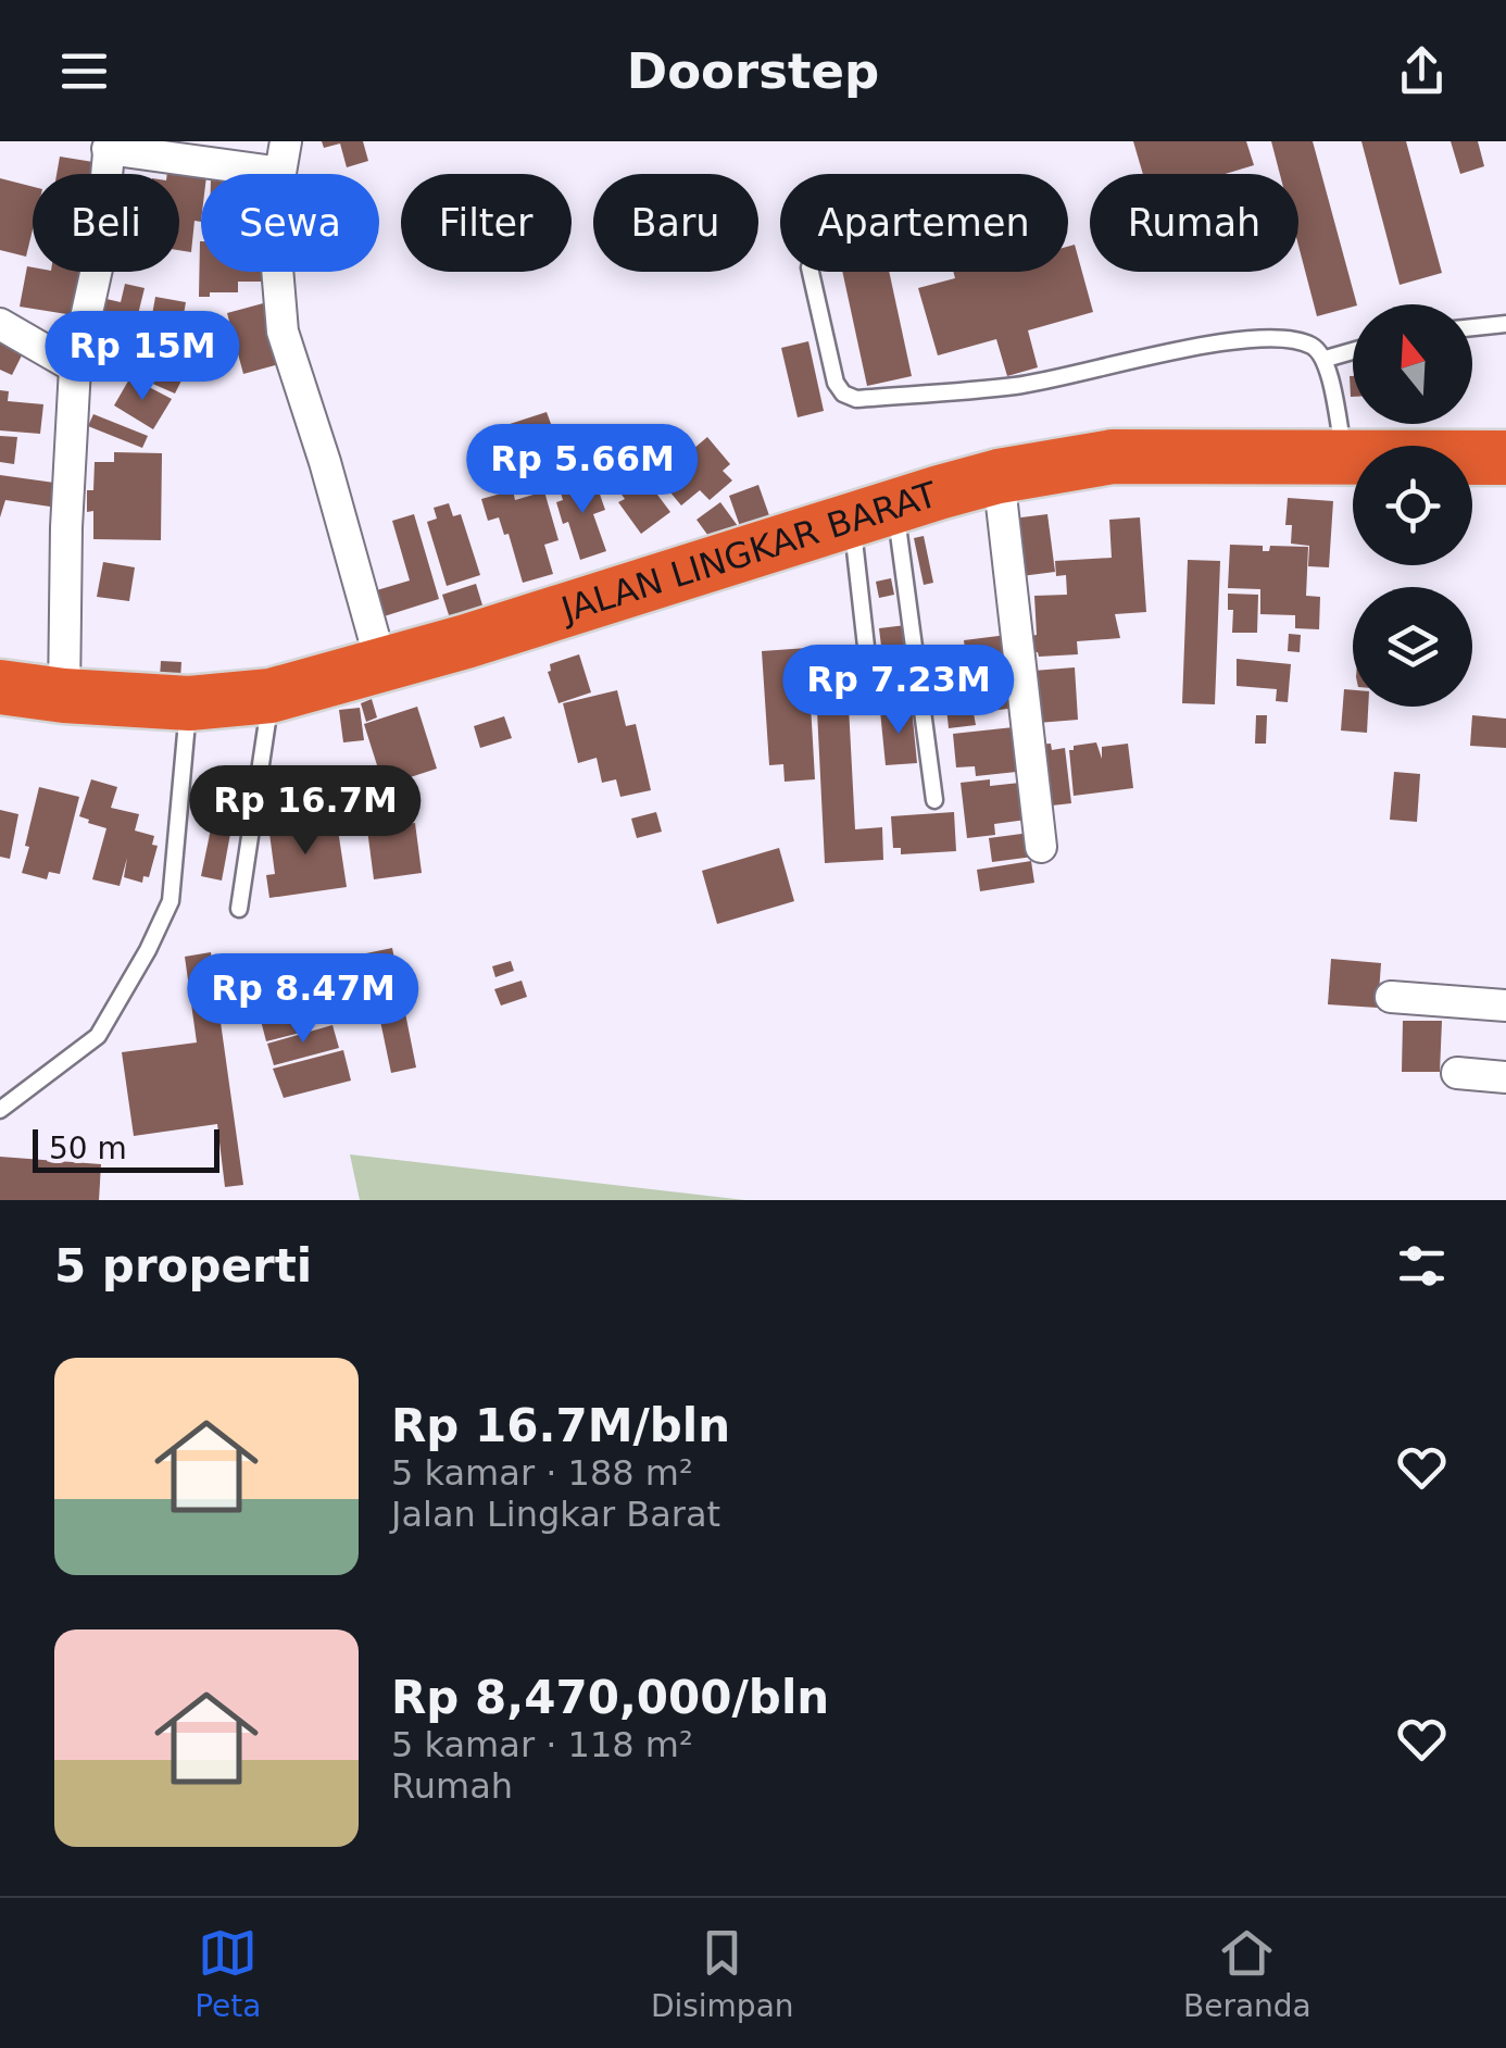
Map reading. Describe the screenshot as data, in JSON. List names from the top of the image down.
{
  "streets": {
    "highway": ["JALAN LINGKAR BARAT"]
  },
  "scale_bar": "50 m",
  "north": "top",
  "page": {
    "header": "Doorstep",
    "chip": [
      "Beli",
      "Sewa",
      "Filter",
      "Baru",
      "Apartemen",
      "Rumah"
    ],
    "price": [
      "Rp 15M",
      "Rp 5.66M",
      "Rp 7.23M",
      "Rp 16.7M",
      "Rp 8.47M"
    ],
    "scale": "50 m",
    "heading": "5 properti",
    "list": [
      {
        "name": "Rp 16.7M/bln",
        "note": "5 kamar · 188 m² · Jalan Lingkar Barat"
      },
      {
        "name": "Rp 8,470,000/bln",
        "note": "5 kamar · 118 m² · Rumah"
      }
    ],
    "tabs": ["Peta", "Disimpan", "Beranda"]
  }
}
